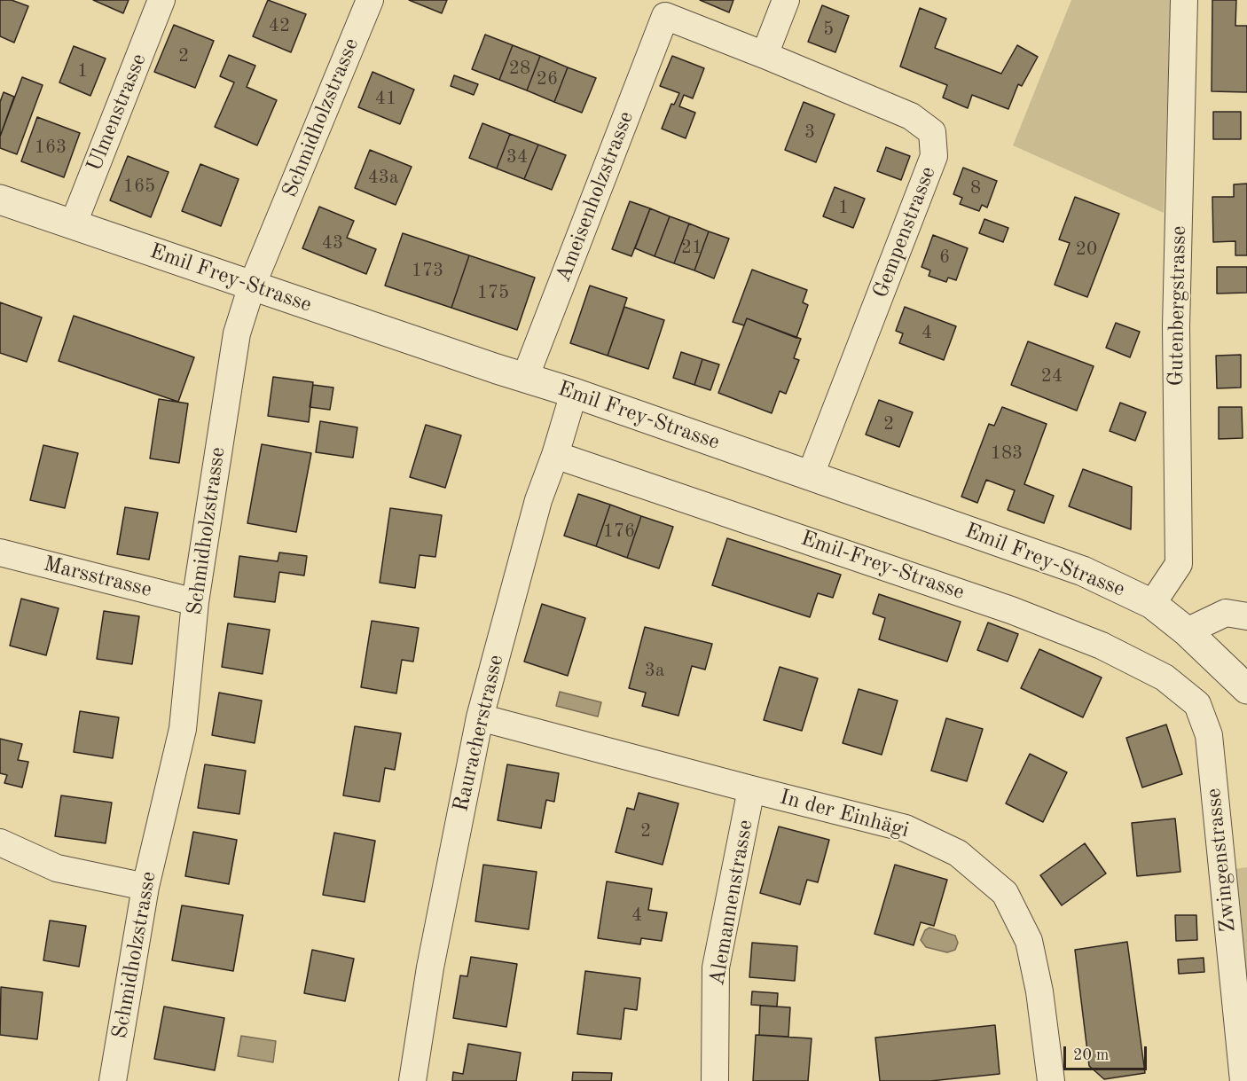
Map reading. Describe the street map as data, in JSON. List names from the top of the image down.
{
  "streets": {
    "street": [
      "Ulmenstrasse",
      "Schmidholzstrasse",
      "Ameisenholzstrasse",
      "Gempenstrasse",
      "Emil Frey-Strasse",
      "Gutenbergstrasse",
      "Emil-Frey-Strasse",
      "Marsstrasse",
      "Rauracherstrasse",
      "In der Einhägi",
      "Zwingenstrasse",
      "Alemannenstrasse"
    ]
  },
  "crossings": [
    ["Ulmenstrasse", "Emil Frey-Strasse"],
    ["Schmidholzstrasse", "Emil Frey-Strasse"],
    ["Schmidholzstrasse", "Marsstrasse"],
    ["Ameisenholzstrasse", "Gempenstrasse"],
    ["Ameisenholzstrasse", "Emil Frey-Strasse"],
    ["Gempenstrasse", "Emil Frey-Strasse"],
    ["Emil Frey-Strasse", "Gutenbergstrasse"],
    ["Emil Frey-Strasse", "Rauracherstrasse"],
    ["Emil-Frey-Strasse", "Rauracherstrasse"],
    ["Emil-Frey-Strasse", "Zwingenstrasse"],
    ["Rauracherstrasse", "In der Einhägi"],
    ["In der Einhägi", "Alemannenstrasse"]
  ],
  "house_numbers": [
    "42",
    "5",
    "2",
    "28",
    "1",
    "26",
    "41",
    "3",
    "163",
    "34",
    "43a",
    "165",
    "8",
    "1",
    "43",
    "21",
    "20",
    "6",
    "173",
    "175",
    "4",
    "24",
    "2",
    "183",
    "176",
    "3a",
    "2",
    "4"
  ],
  "scale_bar": "20 m"
}
